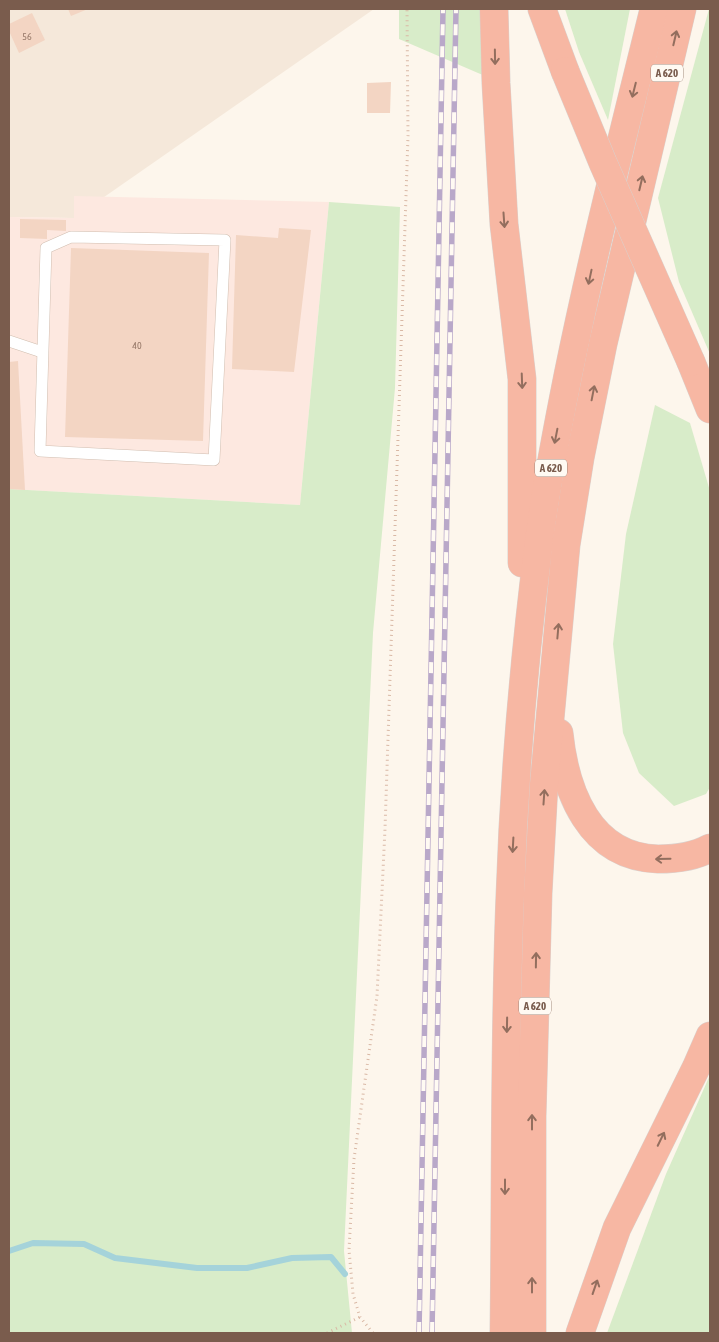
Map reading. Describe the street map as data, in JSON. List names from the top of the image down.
{
  "streets": {
    "highway": ["A 620"]
  },
  "house_numbers": ["56", "40"]
}
